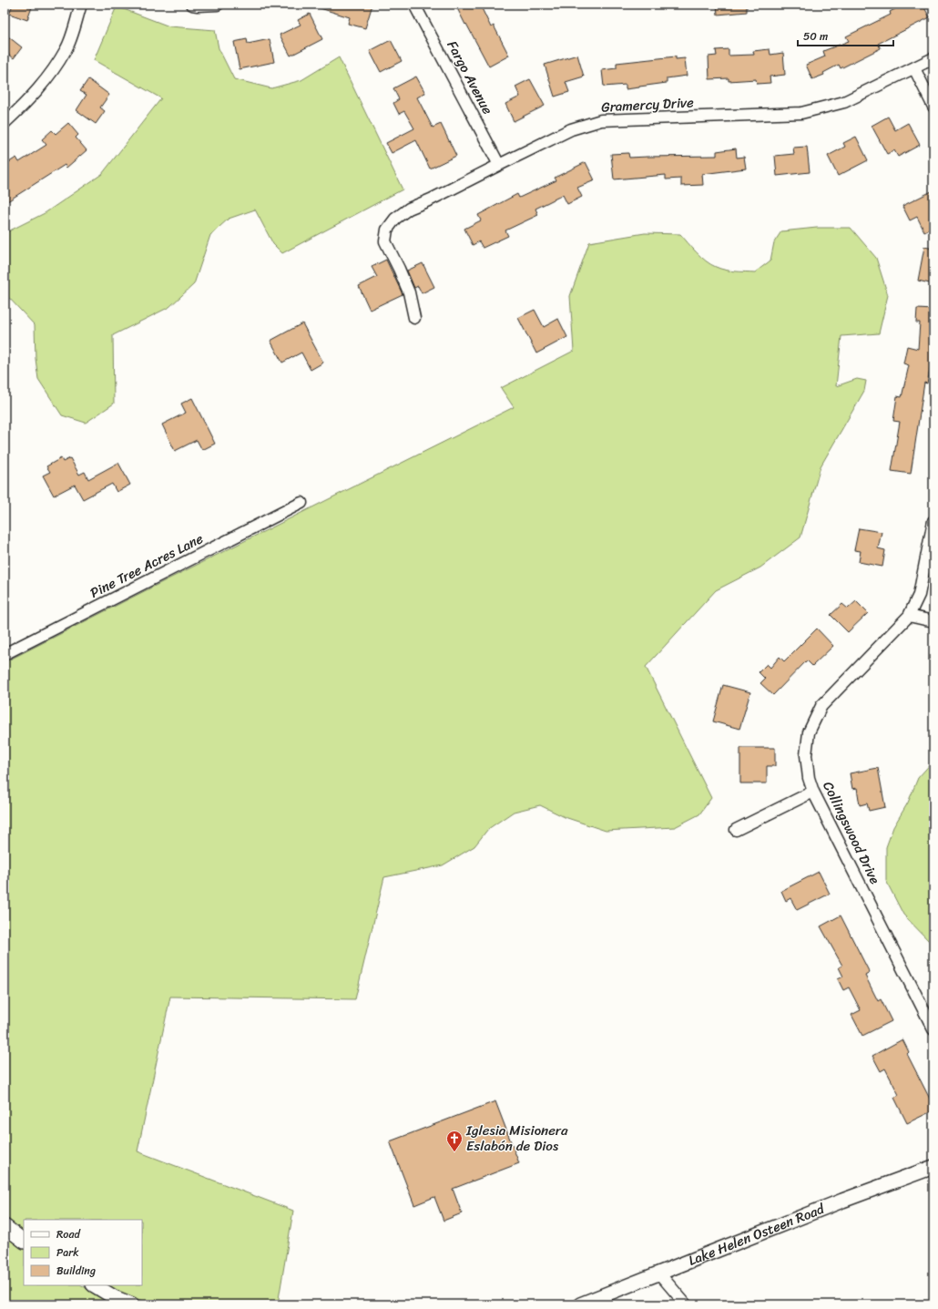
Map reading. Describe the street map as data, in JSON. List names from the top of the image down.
{
  "streets": {
    "street": [
      "Fargo Avenue",
      "Gramercy Drive",
      "Pine Tree Acres Lane",
      "Collingswood Drive",
      "Lake Helen Osteen Road"
    ]
  },
  "crossings": [
    ["Fargo Avenue", "Gramercy Drive"]
  ],
  "places": {
    "church": ["Iglesia Misionera Eslabón de Dios"]
  },
  "legend": ["Road", "Park", "Building"],
  "scale_bar": "50 m"
}
